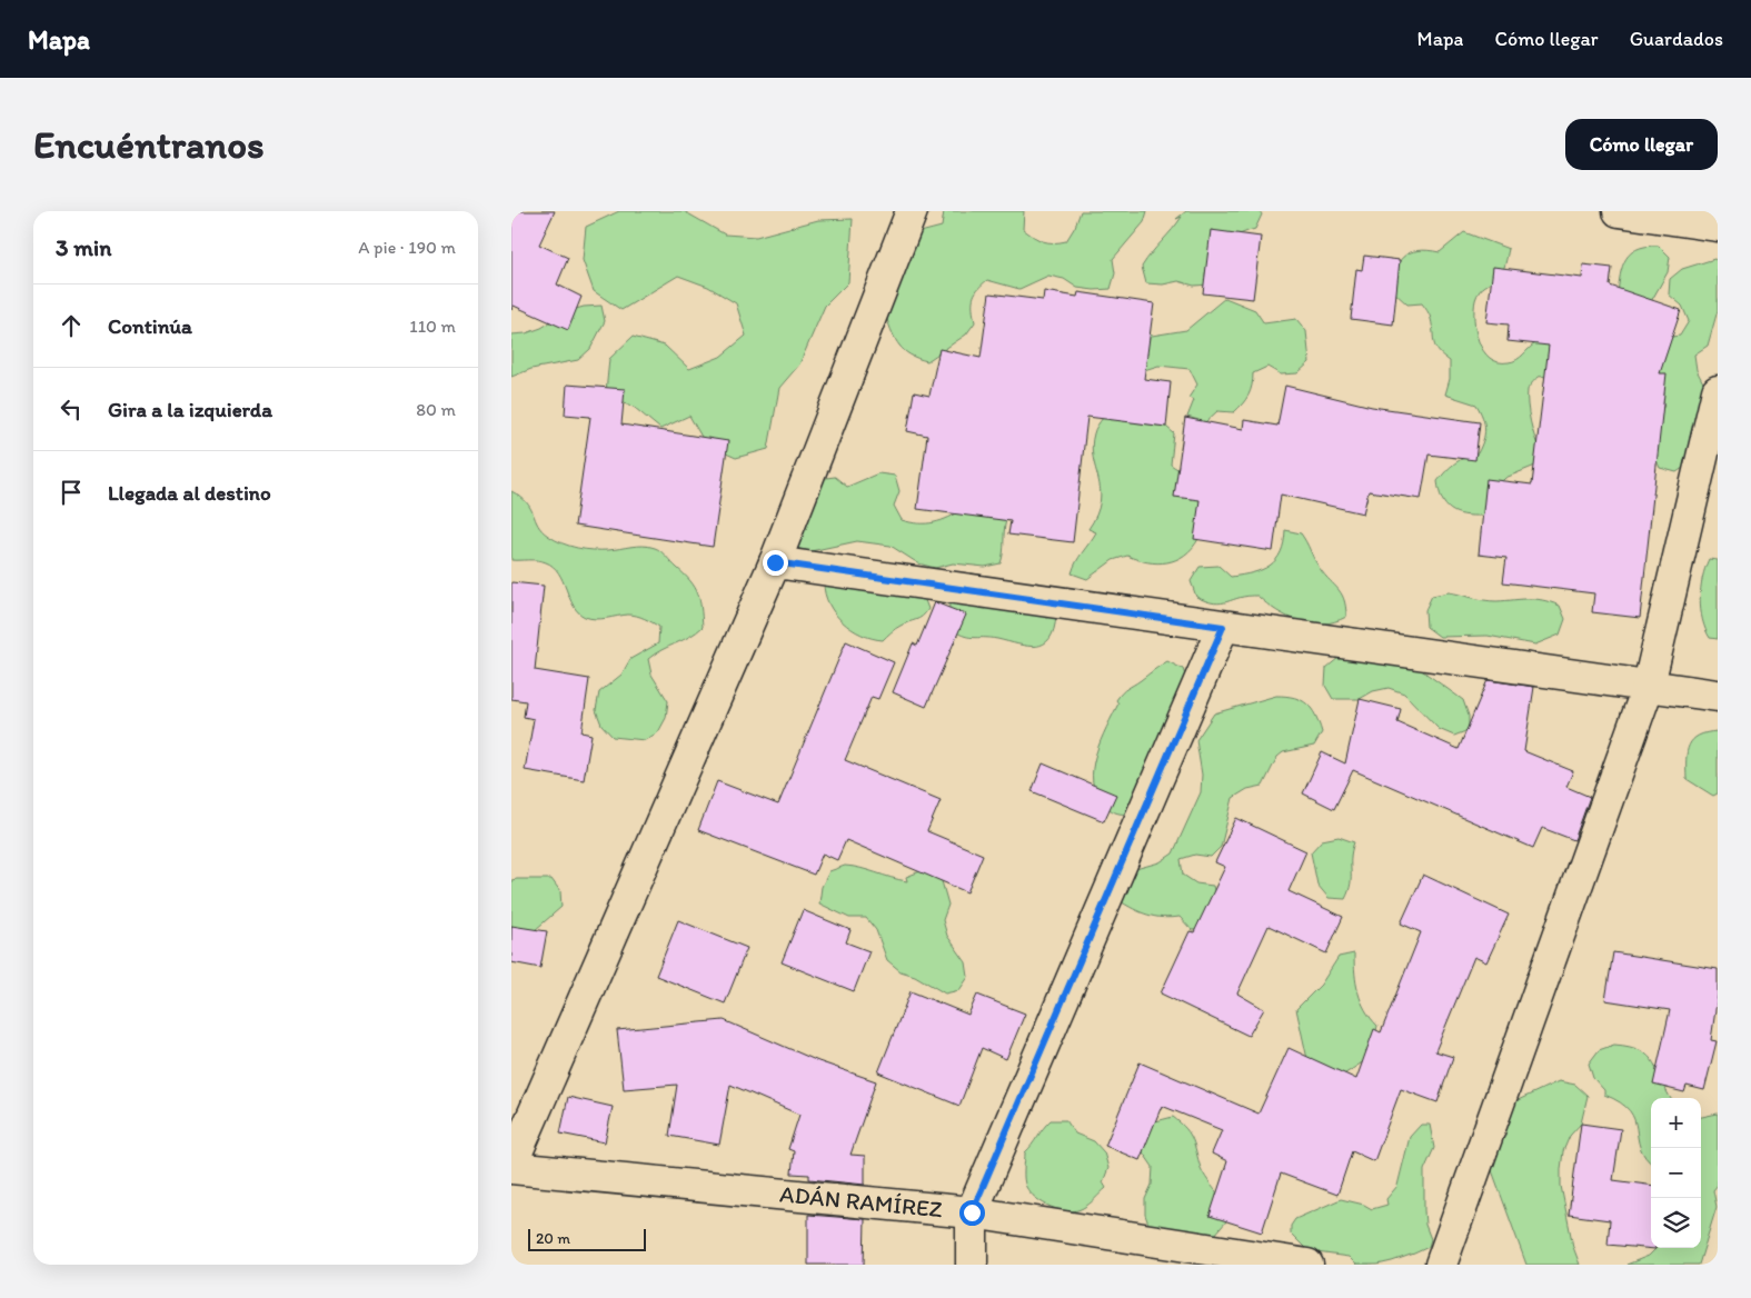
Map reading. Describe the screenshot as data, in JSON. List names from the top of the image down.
{
  "streets": {
    "street": ["ADÁN RAMÍREZ"]
  },
  "scale_bar": "20 m",
  "page": {
    "header": "Mapa",
    "nav": ["Mapa", "Cómo llegar", "Guardados"],
    "buttons": "Cómo llegar",
    "title": "Encuéntranos",
    "heading": ["3 min", "A pie · 190 m"],
    "list": [
      ["Continúa", "110 m"],
      ["Gira a la izquierda", "80 m"],
      "Llegada al destino"
    ],
    "map_buttons": ["+", "−"],
    "scale": "20 m"
  }
}
